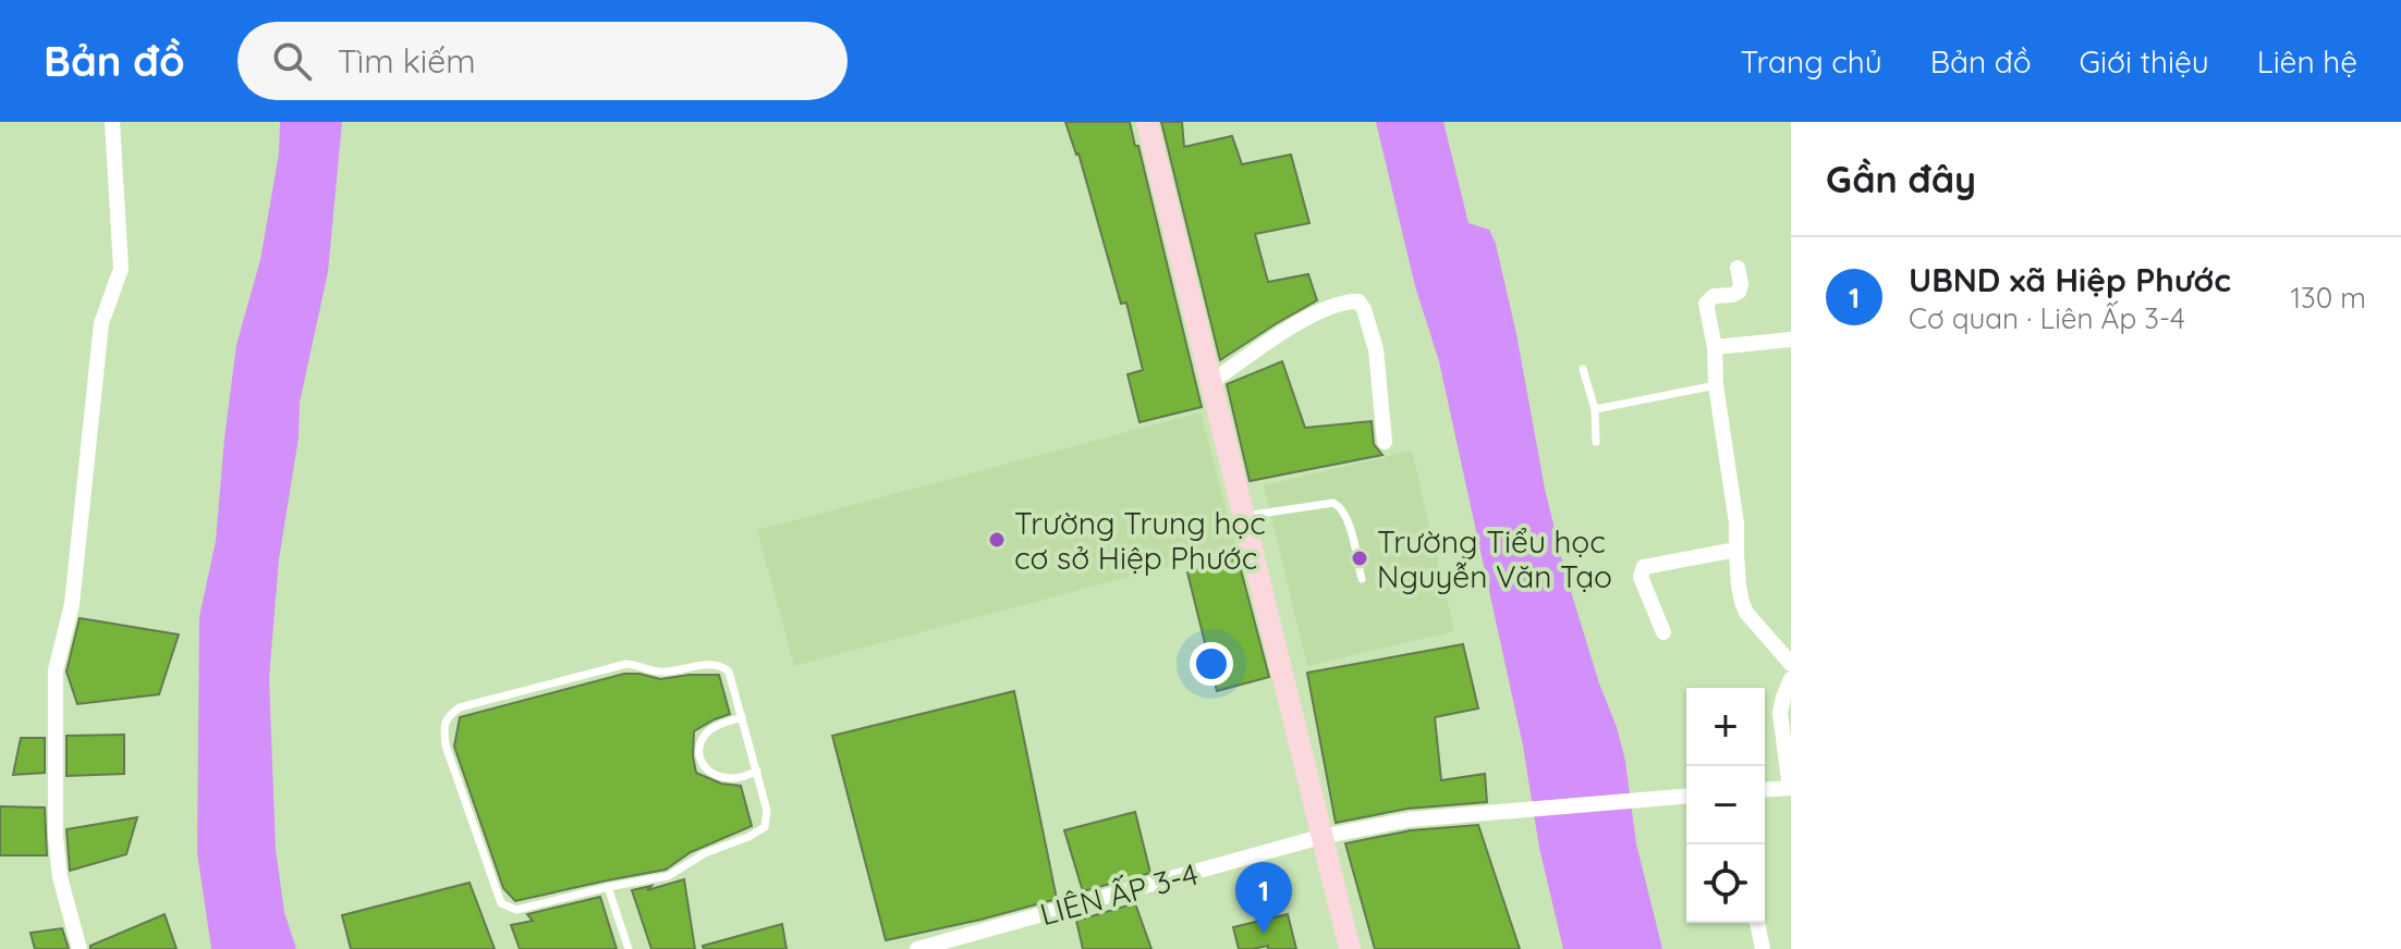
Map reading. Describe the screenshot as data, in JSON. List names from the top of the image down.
{
  "streets": {
    "street": ["LIÊN ẤP 3-4"]
  },
  "places": ["Trường Trung học cơ sở Hiệp Phước", "Trường Tiểu học Nguyễn Văn Tạo"],
  "page": {
    "header": "Bản đồ",
    "search": "Tìm kiếm",
    "nav": [
      "Trang chủ",
      "Bản đồ",
      "Giới thiệu",
      "Liên hệ"
    ],
    "heading": "Gần đây",
    "list": [
      {
        "mark": "1",
        "name": "UBND xã Hiệp Phước",
        "note": "Cơ quan · Liên Ấp 3-4",
        "value": "130 m"
      }
    ],
    "map_buttons": ["+", "−"],
    "pins": "1"
  }
}
